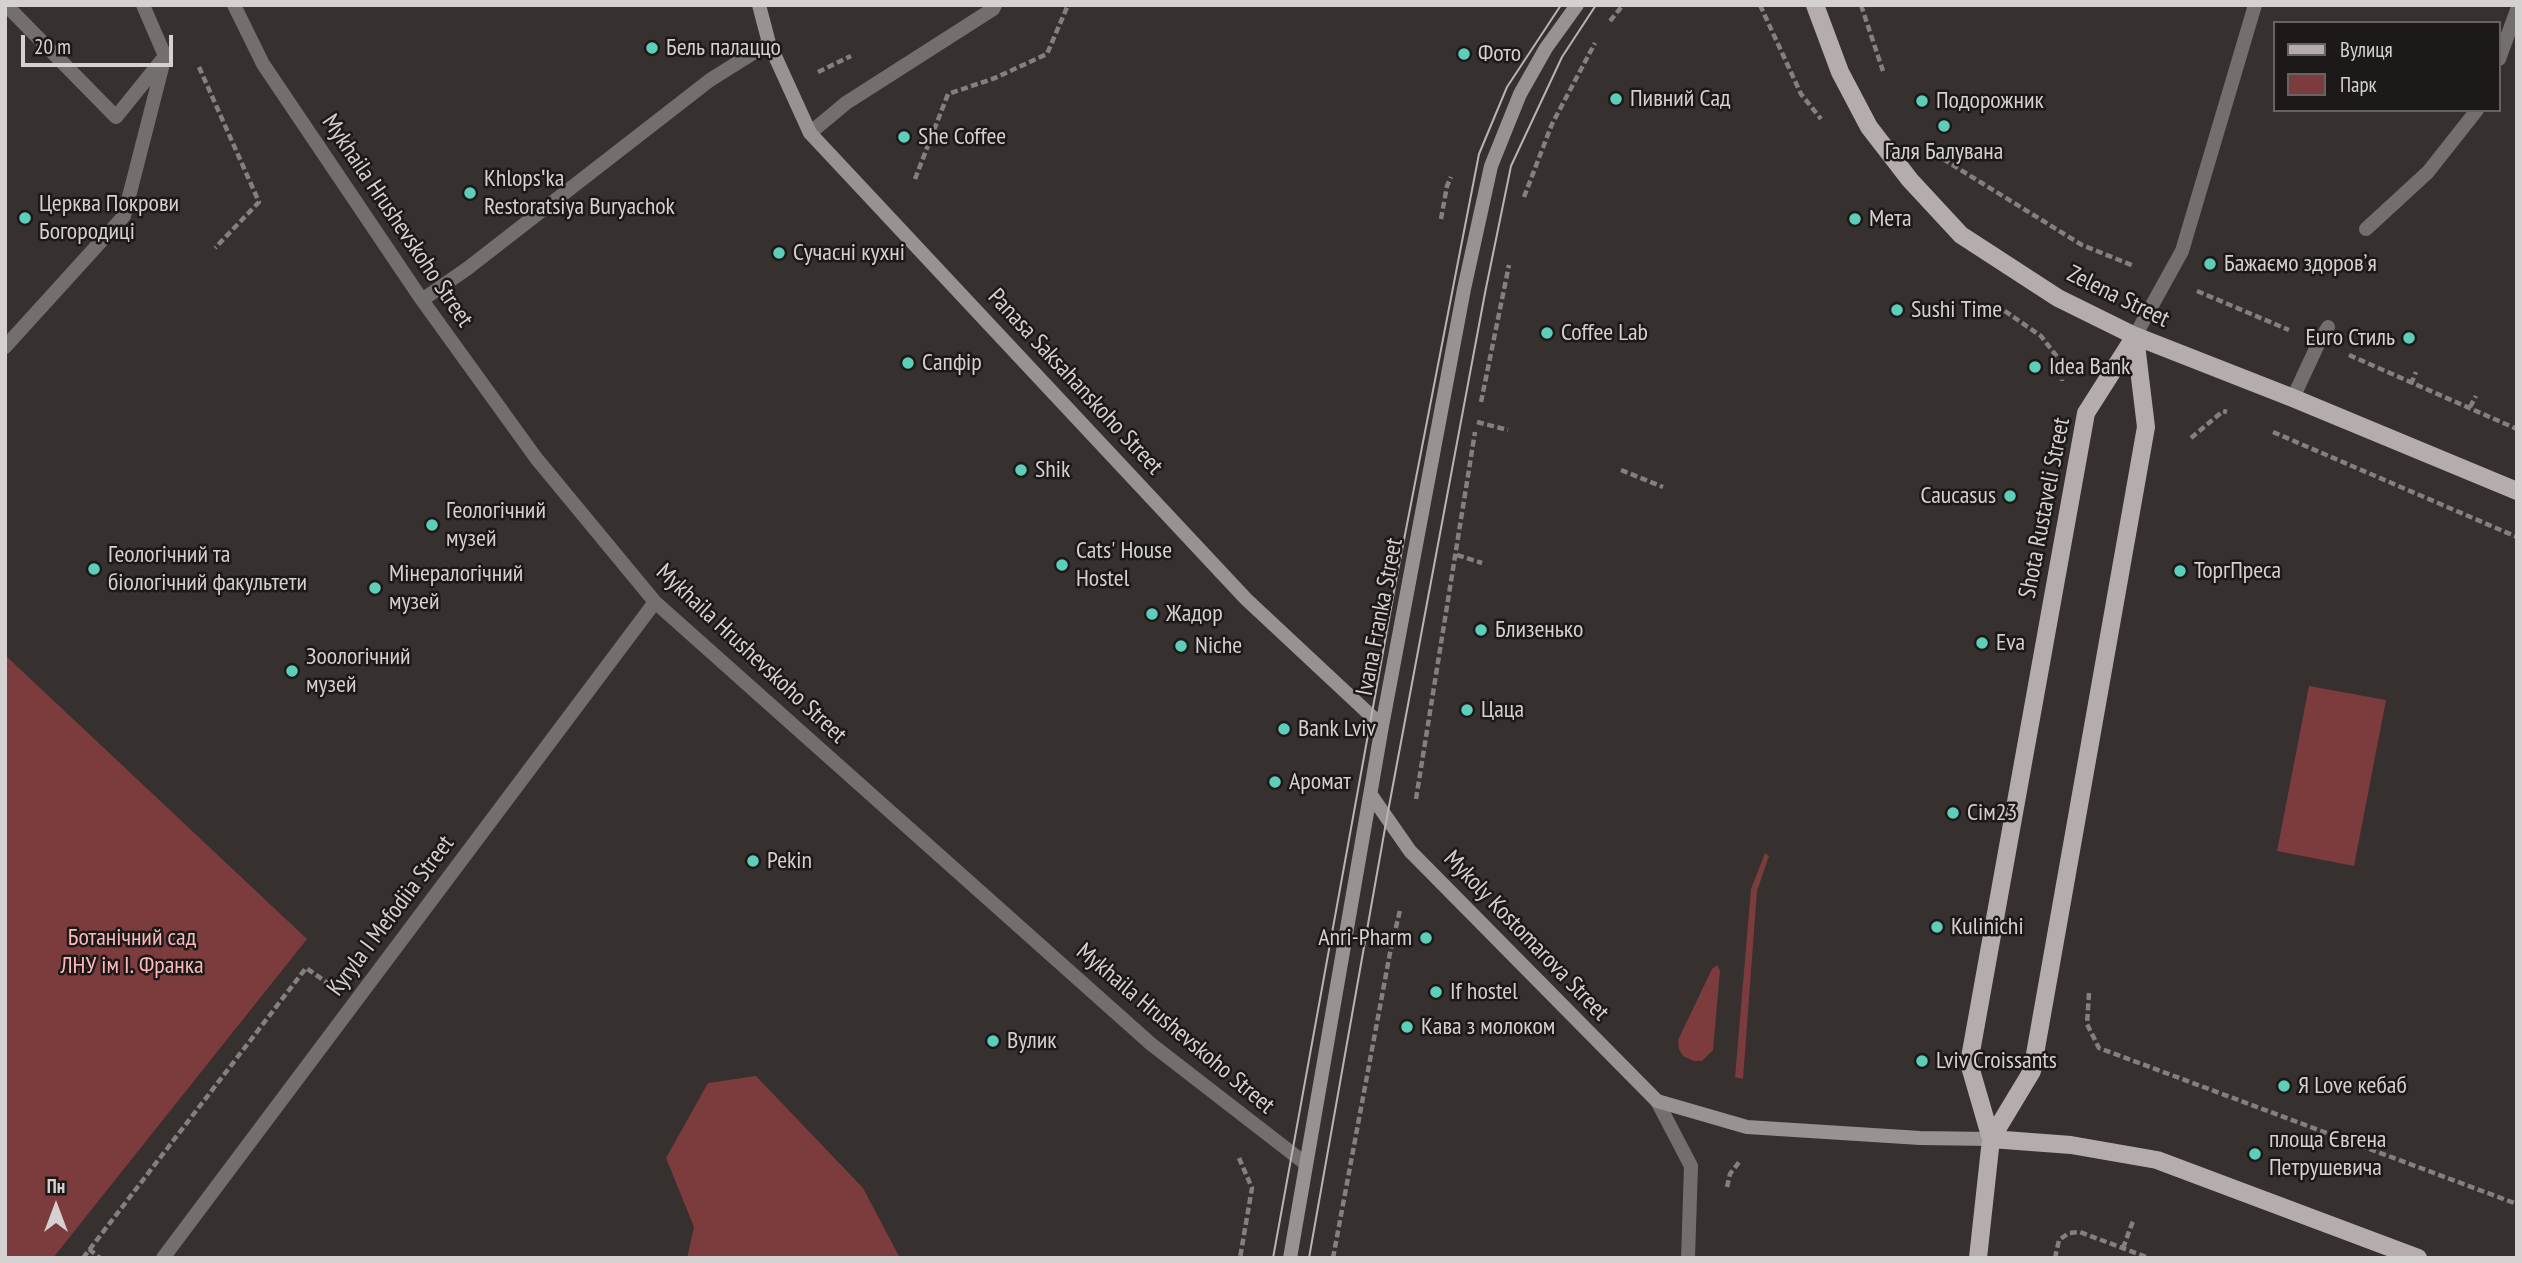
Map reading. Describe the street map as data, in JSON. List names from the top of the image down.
{
  "streets": {
    "main road": ["Zelena Street", "Shota Rustaveli Street"],
    "street": [
      "Mykhaila Hrushevskoho Street",
      "Panasa Saksahanskoho Street",
      "Ivana Franka Street",
      "Kyryla I Mefodiia Street",
      "Mykoly Kostomarova Street"
    ]
  },
  "crossings": [
    ["Mykhaila Hrushevskoho Street", "Ivana Franka Street"],
    ["Mykhaila Hrushevskoho Street", "Kyryla I Mefodiia Street"],
    ["Zelena Street", "Shota Rustaveli Street"],
    ["Panasa Saksahanskoho Street", "Ivana Franka Street"],
    ["Shota Rustaveli Street", "Mykoly Kostomarova Street"],
    ["Ivana Franka Street", "Mykoly Kostomarova Street"]
  ],
  "parks": ["Ботанічний сад ЛНУ ім І. Франка"],
  "places": [
    "Бель палаццо",
    "Фото",
    "Пивний Сад",
    "Подорожник",
    "Галя Балувана",
    "She Coffee",
    "Khlopsʹka Restoratsiya Buryachok",
    "Церква Покрови Богородиці",
    "Мета",
    "Сучасні кухні",
    "Бажаємо здоровʼя",
    "Sushi Time",
    "Coffee Lab",
    "Euro Стиль",
    "Сапфір",
    "Idea Bank",
    "Shik",
    "Caucasus",
    "Геологічний музей",
    "Cats' House Hostel",
    "Геологічний та біологічний факультети",
    "ТоргПреса",
    "Мінералогічний музей",
    "Жадор",
    "Близенько",
    "Eva",
    "Niche",
    "Зоологічний музей",
    "Цаца",
    "Bank Lviv",
    "Аромат",
    "Сім23",
    "Pekin",
    "Kulinichi",
    "Anri-Pharm",
    "If hostel",
    "Кава з молоком",
    "Вулик",
    "Lviv Croissants",
    "Я Love кебаб",
    "площа Євгена Петрушевича"
  ],
  "legend": ["Вулиця", "Парк"],
  "scale_bar": "20 m",
  "north": "top"
}
